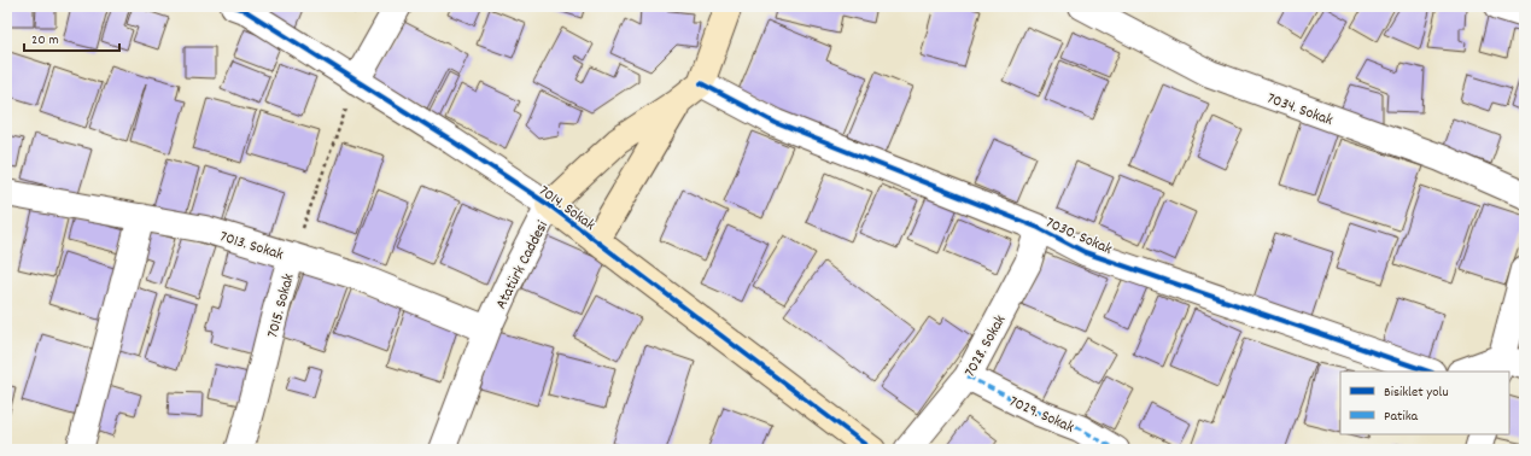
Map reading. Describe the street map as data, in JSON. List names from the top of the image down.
{
  "streets": {
    "main road": ["7014. Sokak", "Atatürk Caddesi"],
    "street": [
      "7034. Sokak",
      "7030. Sokak",
      "7013. Sokak",
      "7015. Sokak",
      "7028. Sokak",
      "7029. Sokak"
    ]
  },
  "crossings": [
    ["7014. Sokak", "Atatürk Caddesi"],
    ["7014. Sokak", "7015. Sokak"],
    ["7030. Sokak", "Atatürk Caddesi"],
    ["7030. Sokak", "7028. Sokak"],
    ["7013. Sokak", "Atatürk Caddesi"],
    ["7013. Sokak", "7015. Sokak"],
    ["7028. Sokak", "7029. Sokak"]
  ],
  "legend": ["Bisiklet yolu", "Patika"],
  "scale_bar": "20 m"
}
